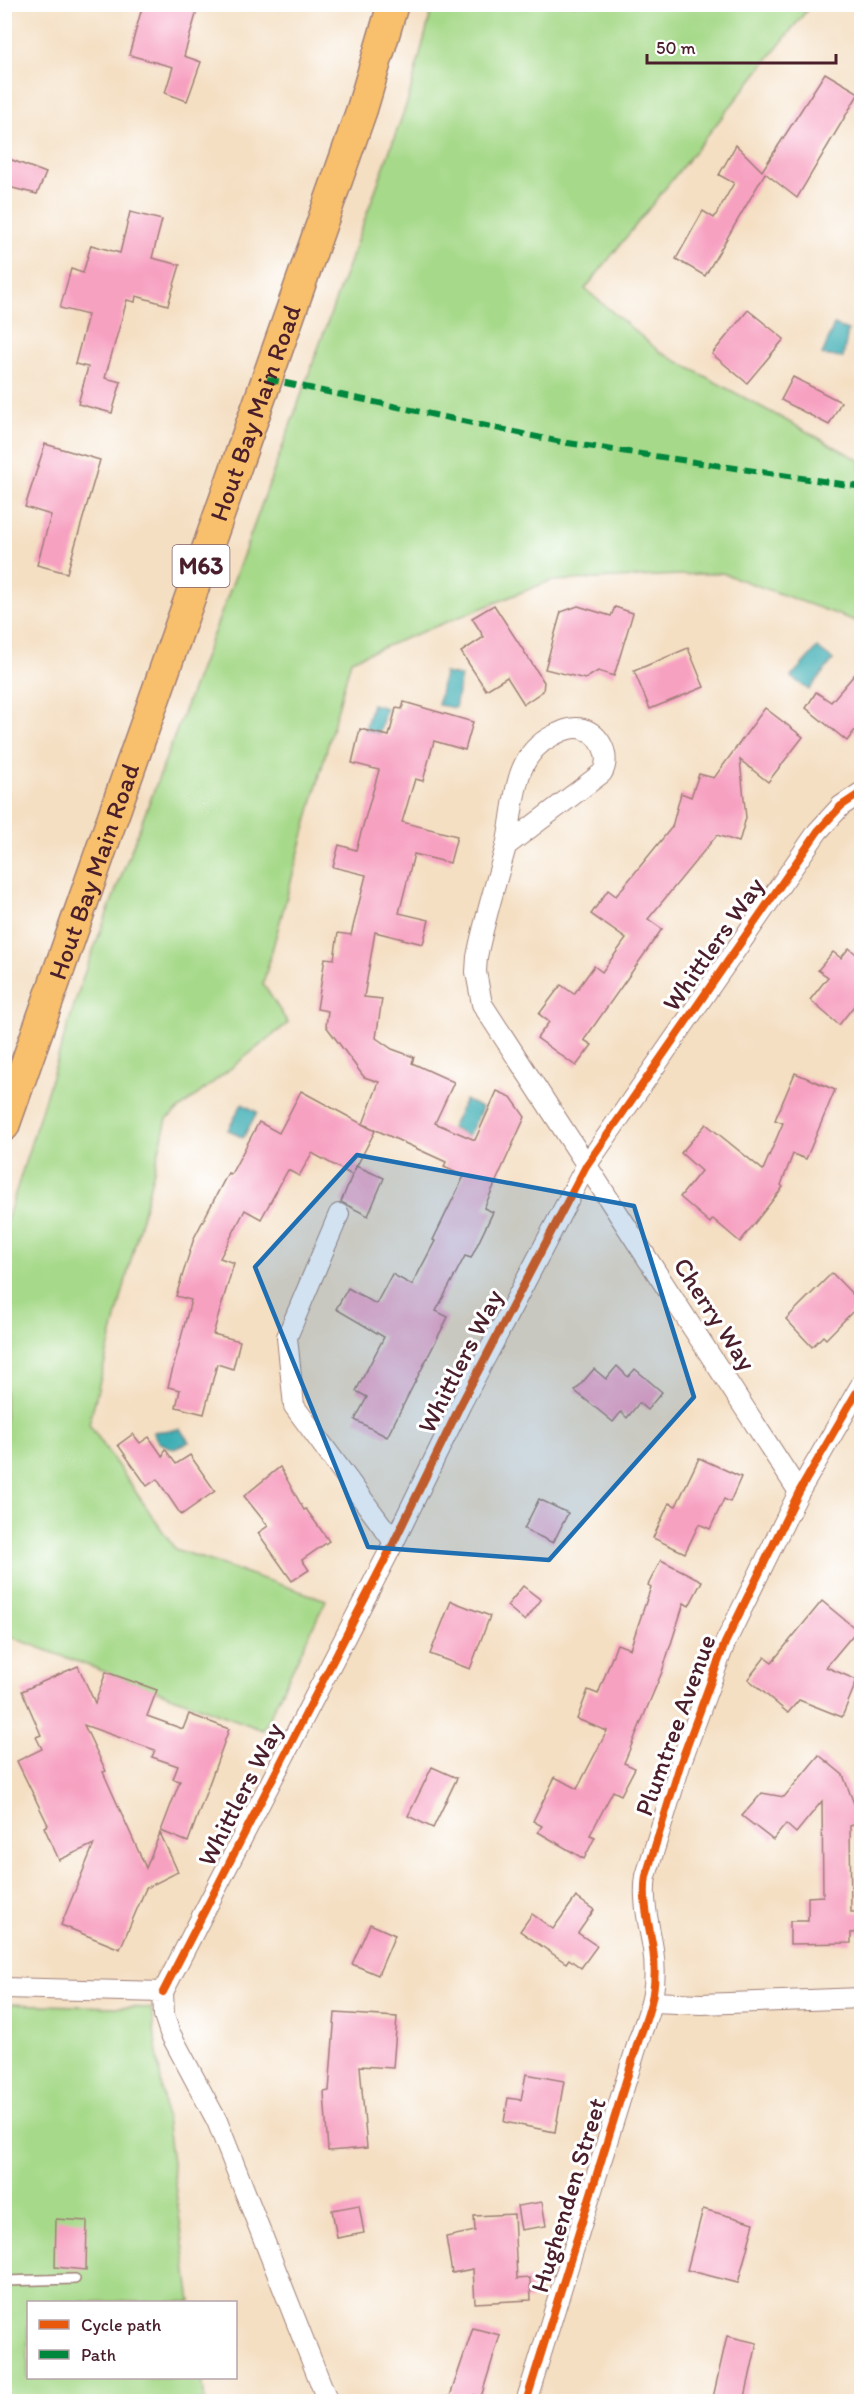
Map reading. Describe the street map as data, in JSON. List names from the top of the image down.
{
  "streets": {
    "main road": ["Hout Bay Main Road", "M63"],
    "street": [
      "Whittlers Way",
      "Cherry Way",
      "Plumtree Avenue",
      "Hughenden Street"
    ]
  },
  "crossings": [
    ["Whittlers Way", "Cherry Way"],
    ["Cherry Way", "Plumtree Avenue"],
    ["Plumtree Avenue", "Hughenden Street"]
  ],
  "legend": ["Cycle path", "Path"],
  "scale_bar": "50 m"
}
